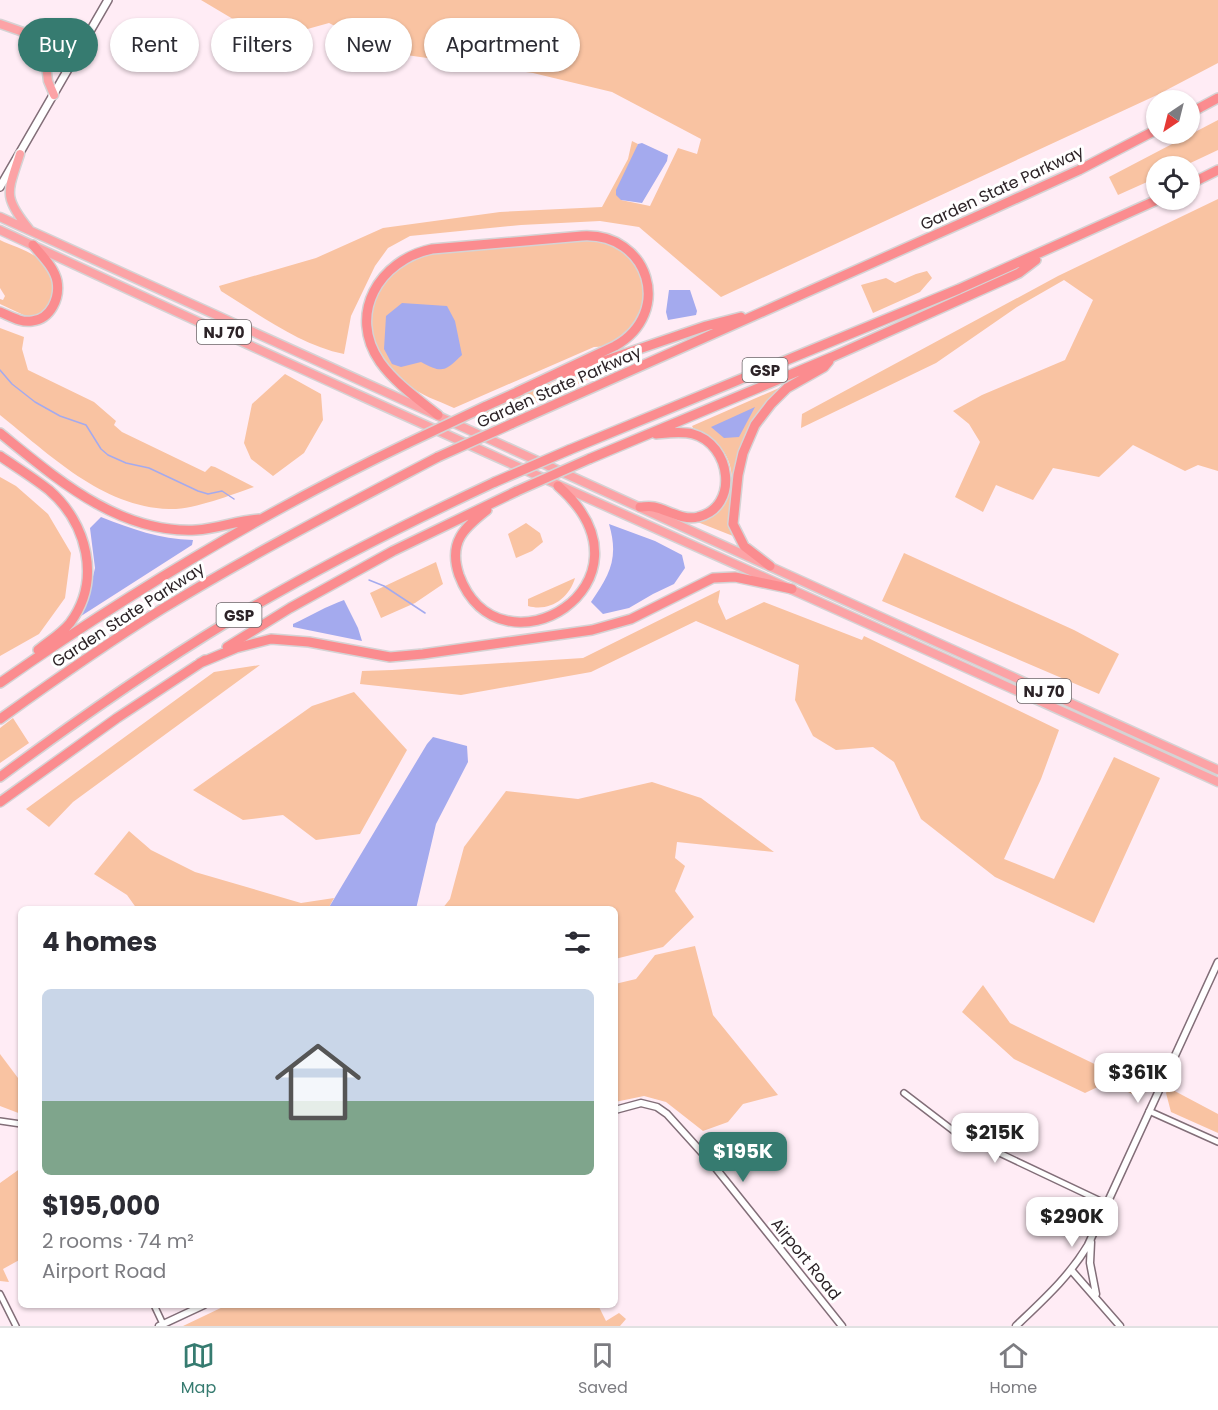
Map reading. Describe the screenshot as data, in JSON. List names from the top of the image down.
{
  "streets": {
    "highway": ["Garden State Parkway", "NJ 70", "GSP"],
    "street": ["Airport Road"]
  },
  "north": "bottom left",
  "page": {
    "chip": [
      "Buy",
      "Rent",
      "Filters",
      "New",
      "Apartment"
    ],
    "heading": "4 homes",
    "list": [
      {
        "name": "$195,000",
        "note": "2 rooms · 74 m² · Airport Road"
      }
    ],
    "price": [
      "$361K",
      "$215K",
      "$195K",
      "$290K"
    ],
    "tabs": ["Map", "Saved", "Home"]
  }
}
